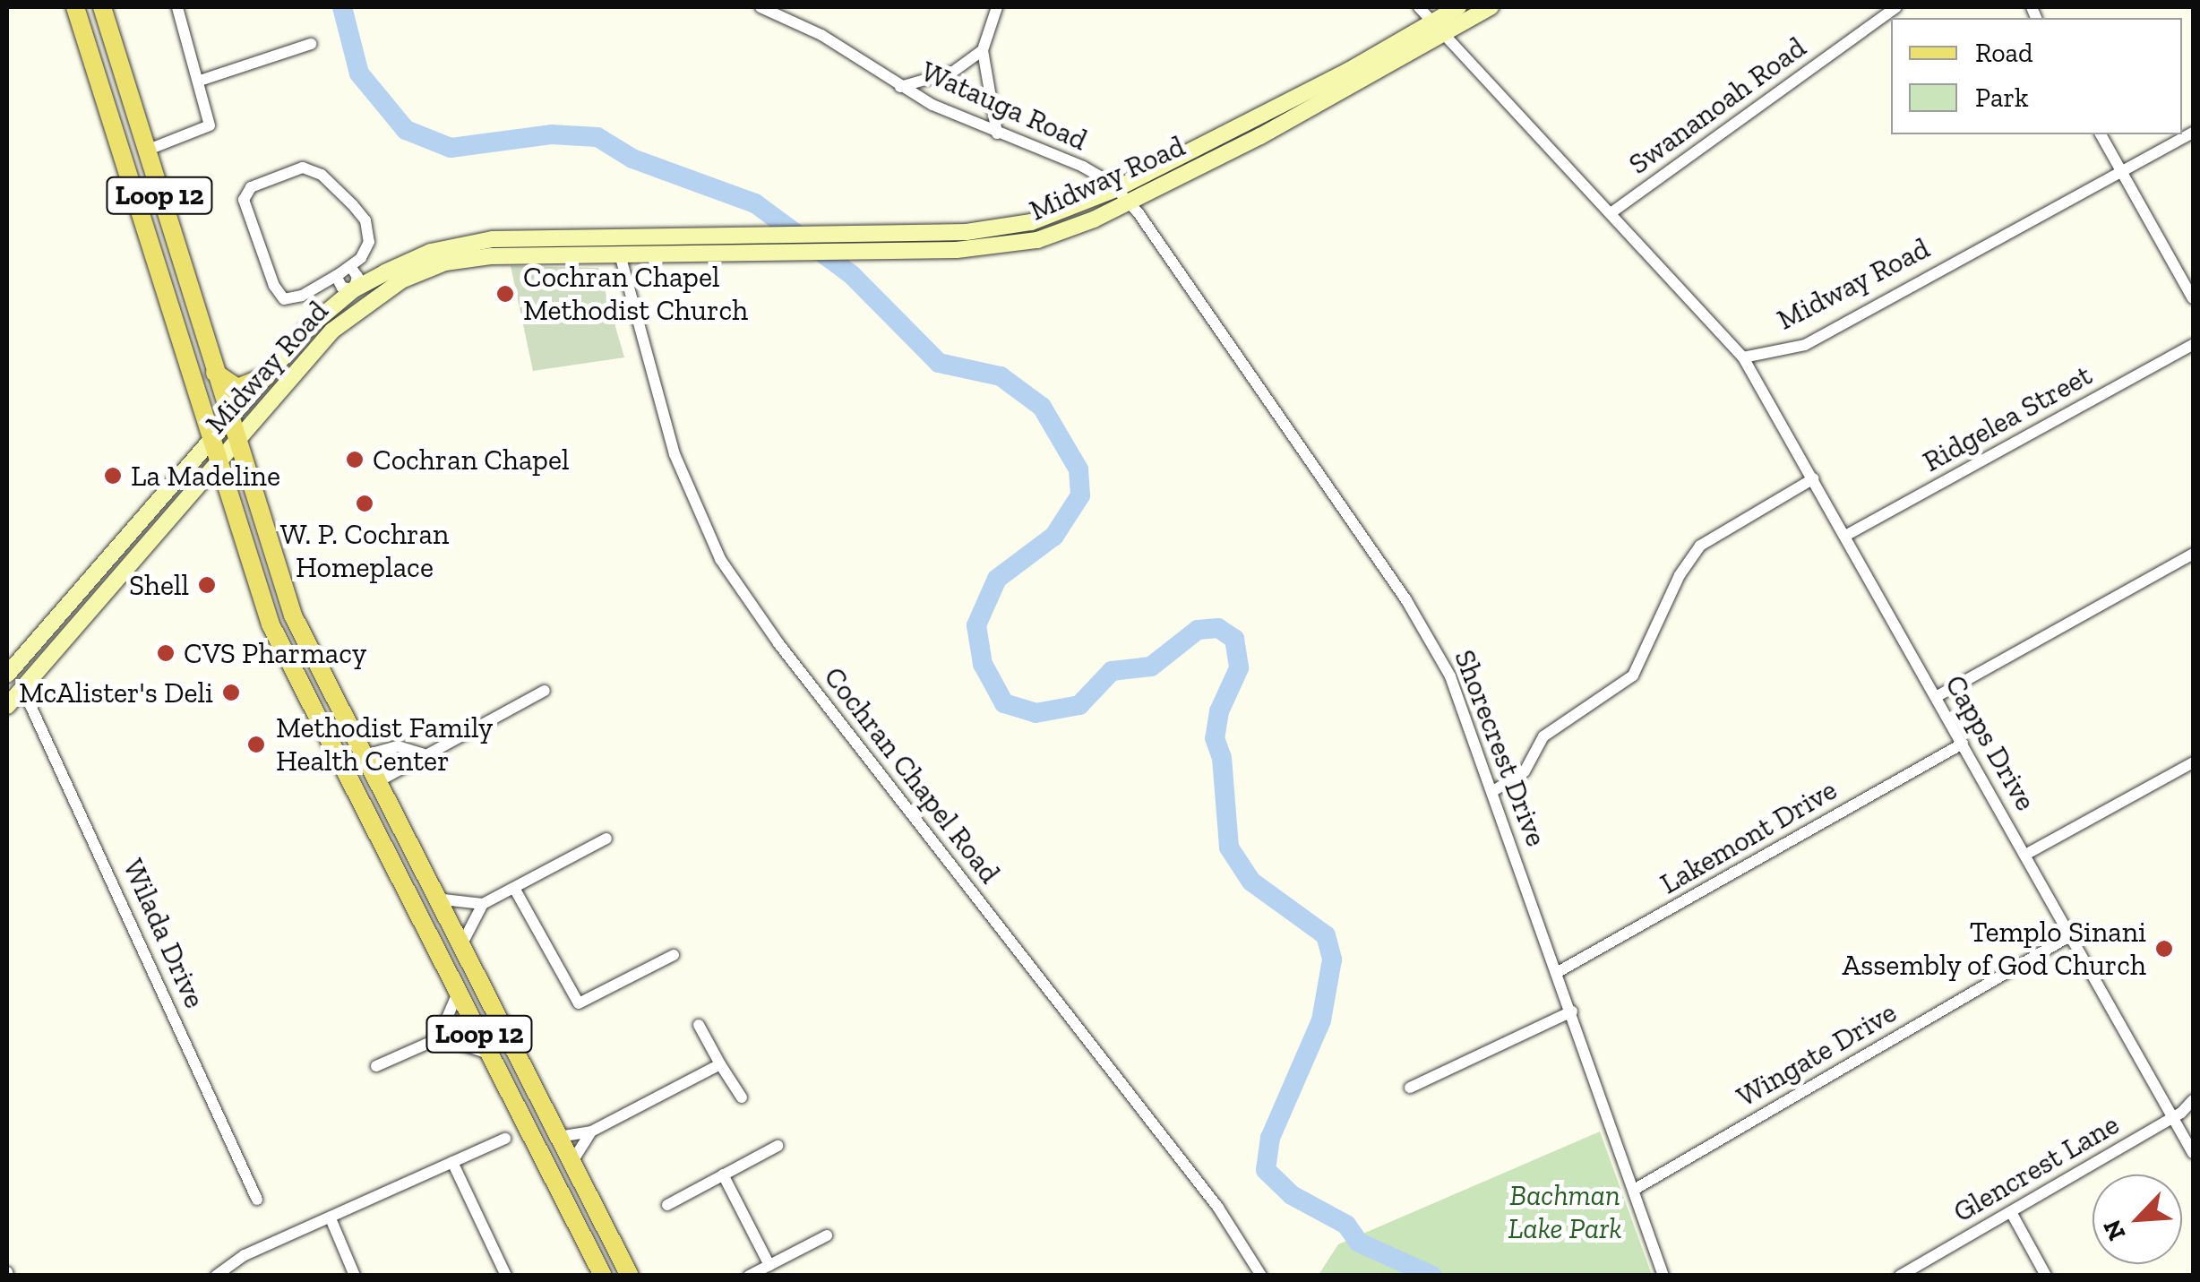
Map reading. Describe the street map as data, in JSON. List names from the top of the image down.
{
  "streets": {
    "main road": ["Midway Road", "Loop 12"],
    "street": [
      "Watauga Road",
      "Swananoah Road",
      "Ridgelea Street",
      "Capps Drive",
      "Shorecrest Drive",
      "Cochran Chapel Road",
      "Lakemont Drive",
      "Wilada Drive",
      "Wingate Drive",
      "Glencrest Lane"
    ]
  },
  "crossings": [
    ["Watauga Road", "Midway Road"],
    ["Watauga Road", "Shorecrest Drive"],
    ["Midway Road", "Loop 12"],
    ["Midway Road", "Capps Drive"],
    ["Midway Road", "Shorecrest Drive"],
    ["Midway Road", "Cochran Chapel Road"],
    ["Midway Road", "Wilada Drive"],
    ["Ridgelea Street", "Capps Drive"],
    ["Capps Drive", "Lakemont Drive"],
    ["Capps Drive", "Wingate Drive"],
    ["Capps Drive", "Glencrest Lane"],
    ["Shorecrest Drive", "Lakemont Drive"],
    ["Shorecrest Drive", "Wingate Drive"]
  ],
  "parks": ["Bachman Lake Park"],
  "places": [
    "Cochran Chapel Methodist Church",
    "Cochran Chapel",
    "La Madeline",
    "W. P. Cochran Homeplace",
    "Shell",
    "CVS Pharmacy",
    "McAlister's Deli",
    "Methodist Family Health Center",
    "Templo Sinani Assembly of God Church"
  ],
  "legend": ["Road", "Park"],
  "north": "bottom left"
}
